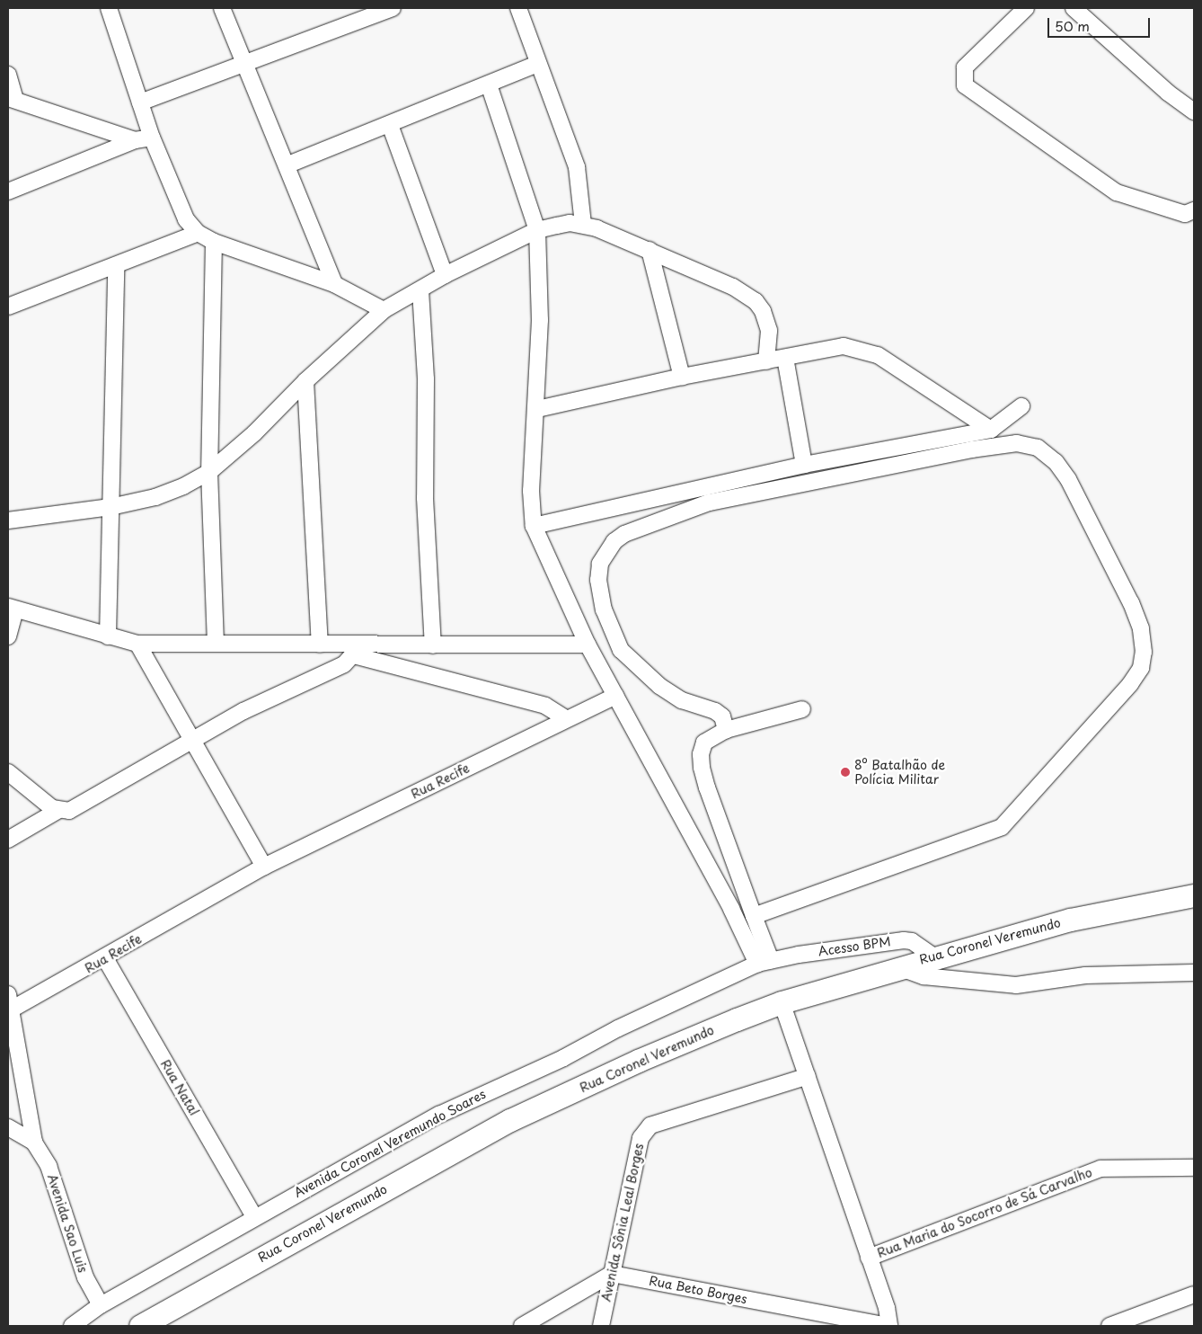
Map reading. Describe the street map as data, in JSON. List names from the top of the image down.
{
  "streets": {
    "highway": ["Rua Coronel Veremundo"],
    "street": [
      "Rua Recife",
      "Acesso BPM",
      "Rua Natal",
      "Avenida Coronel Veremundo Soares",
      "Rua Maria do Socorro de Sá Carvalho",
      "Avenida Sônia Leal Borges",
      "Avenida Sao Luis",
      "Rua Beto Borges"
    ]
  },
  "crossings": [
    ["Rua Recife", "Rua Natal"],
    ["Rua Coronel Veremundo", "Acesso BPM"],
    ["Acesso BPM", "Avenida Coronel Veremundo Soares"],
    ["Rua Natal", "Avenida Coronel Veremundo Soares"],
    ["Avenida Coronel Veremundo Soares", "Avenida Sao Luis"],
    ["Avenida Sônia Leal Borges", "Rua Beto Borges"]
  ],
  "places": ["8º Batalhão de Polícia Militar"],
  "scale_bar": "50 m"
}
